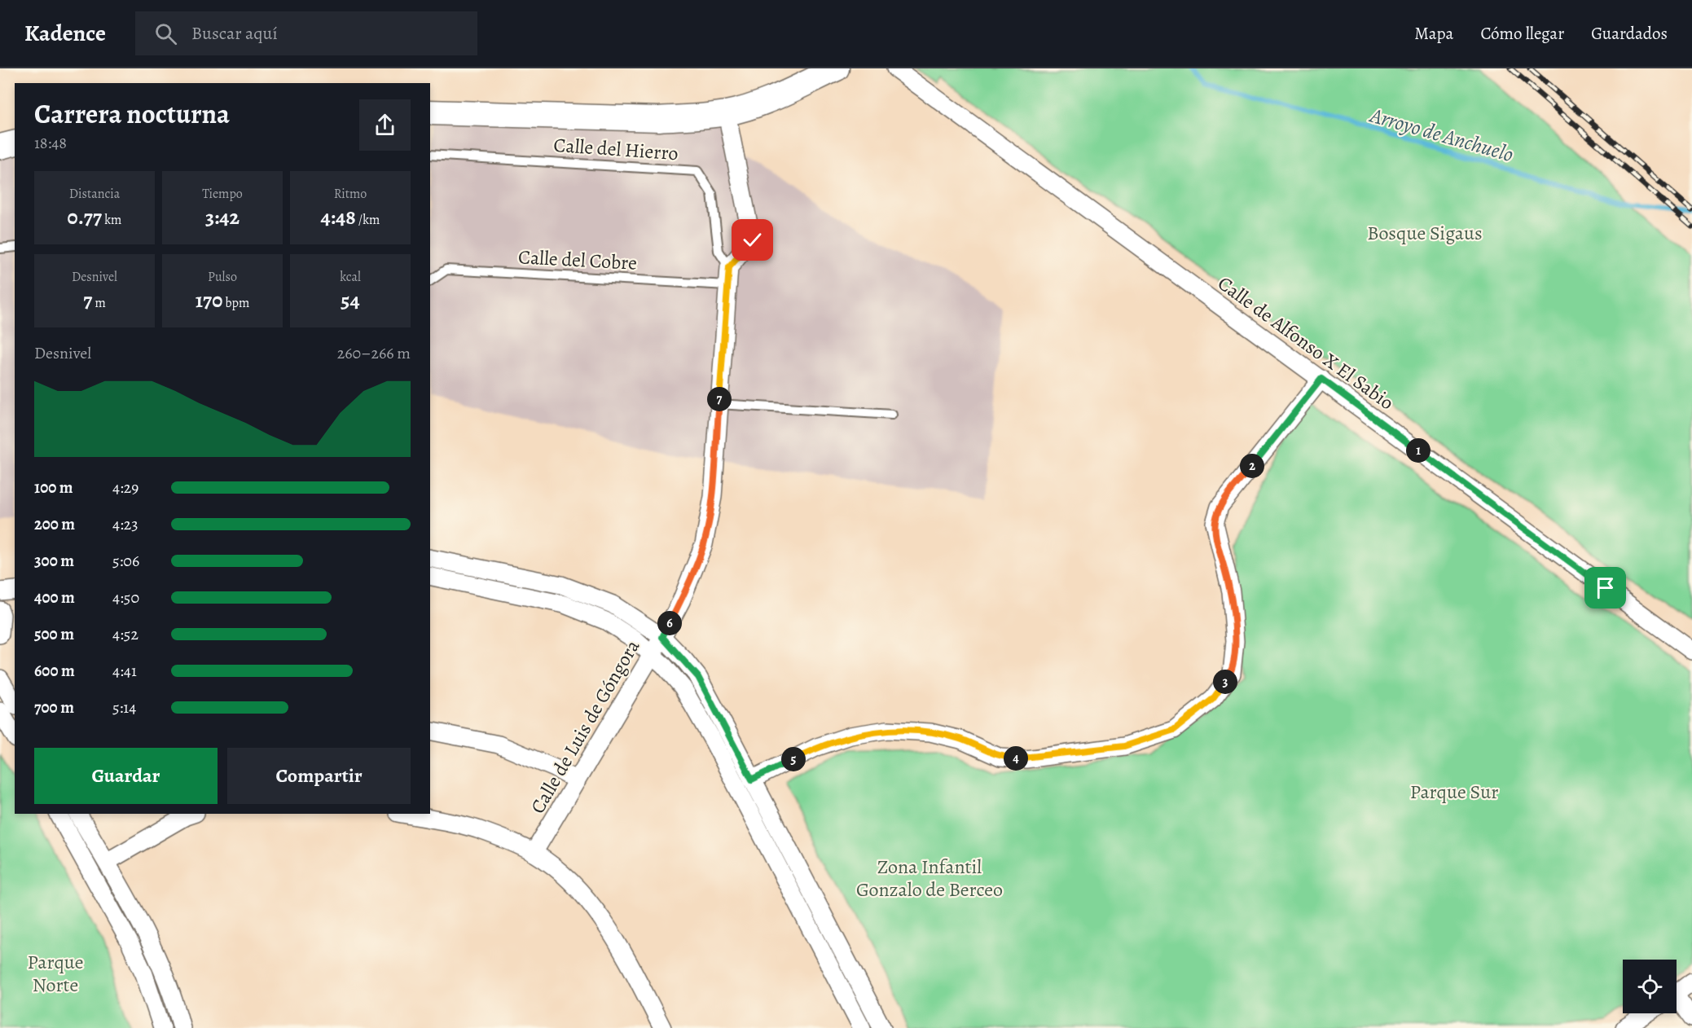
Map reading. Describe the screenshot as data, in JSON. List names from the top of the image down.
{
  "streets": {
    "street": ["Calle de Alfonso X El Sabio", "Calle de Luis de Góngora"],
    "lane": ["Calle del Hierro", "Calle del Cobre"]
  },
  "crossings": [
    ["Calle del Hierro", "Calle de Luis de Góngora"],
    ["Calle del Cobre", "Calle de Luis de Góngora"]
  ],
  "water": ["Arroyo de Anchuelo"],
  "parks": [
    "Bosque Sigaus",
    "Parque Sur",
    "Zona Infantil Gonzalo de Berceo",
    "Parque Norte"
  ],
  "page": {
    "header": "Kadence",
    "search": "Buscar aquí",
    "nav": ["Mapa", "Cómo llegar", "Guardados"],
    "heading": ["Carrera nocturna", "18:48"],
    "stats": [
      ["Distancia", "0.77 km"],
      ["Tiempo", "3:42"],
      ["Ritmo", "4:48 /km"],
      ["Desnivel", "7 m"],
      ["Pulso", "170 bpm"],
      ["kcal", "54"]
    ],
    "chart": ["Desnivel", "260–266 m"],
    "pins": [
      "7",
      "1",
      "2",
      "6",
      "3",
      "4",
      "5"
    ],
    "list": [
      {
        "name": "100 m",
        "note": "4:29"
      },
      {
        "name": "200 m",
        "note": "4:23"
      },
      {
        "name": "300 m",
        "note": "5:06"
      },
      {
        "name": "400 m",
        "note": "4:50"
      },
      {
        "name": "500 m",
        "note": "4:52"
      },
      {
        "name": "600 m",
        "note": "4:41"
      },
      {
        "name": "700 m",
        "note": "5:14"
      }
    ],
    "buttons": ["Guardar", "Compartir"]
  }
}
